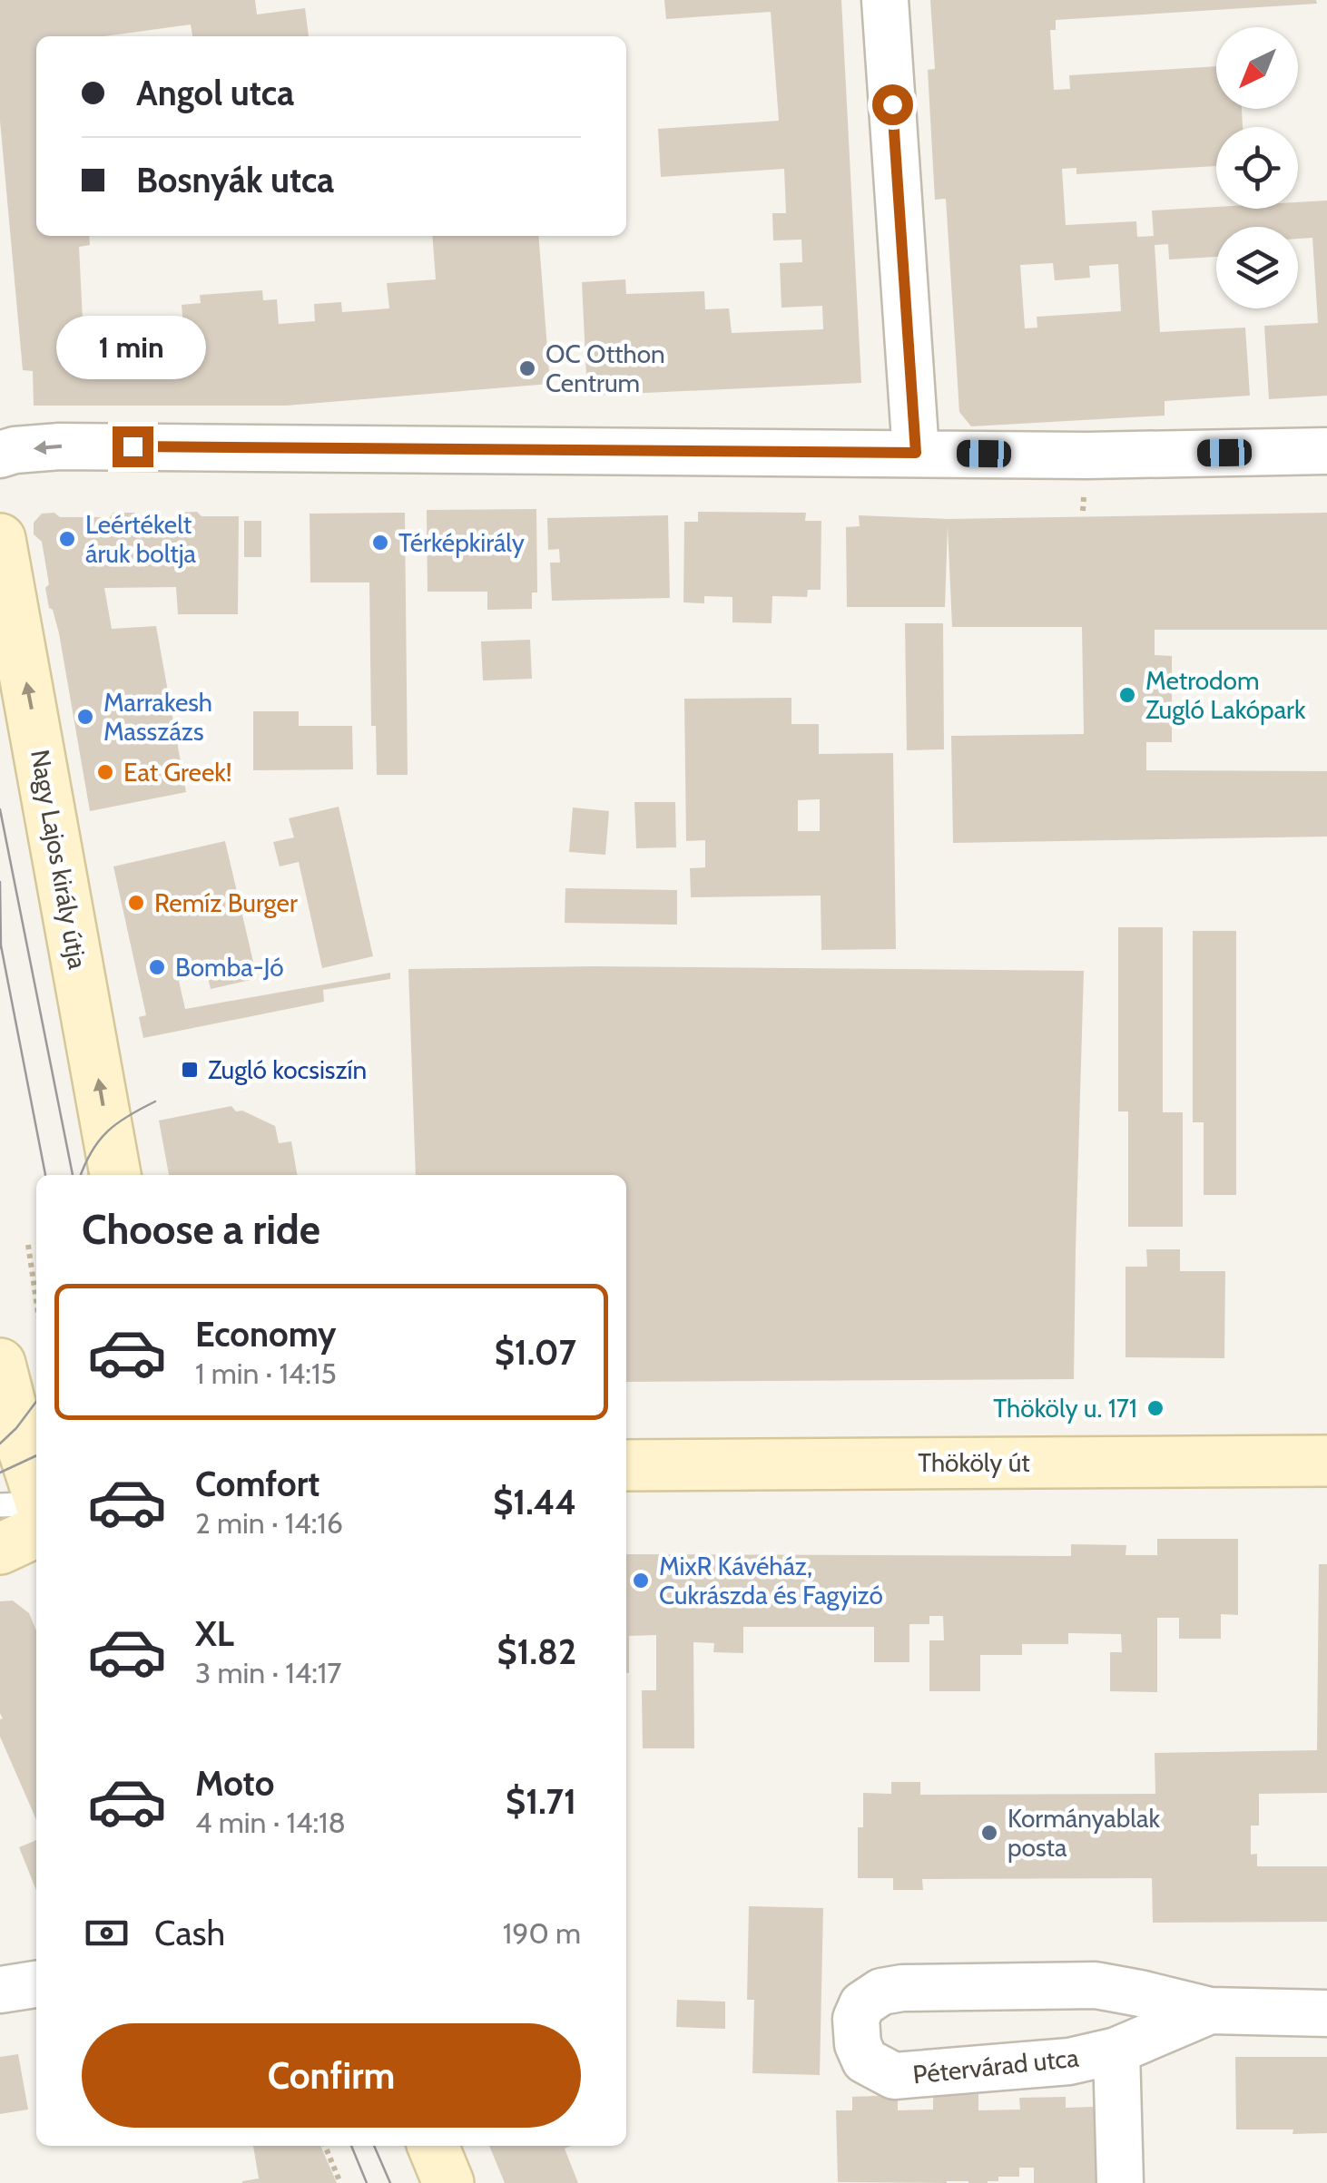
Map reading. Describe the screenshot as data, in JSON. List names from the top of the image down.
{
  "streets": {
    "main road": ["Nagy Lajos király útja", "Thököly út"],
    "street": ["Pétervárad utca"]
  },
  "one_way": ["Nagy Lajos király útja"],
  "places": {
    "other": [
      "OC Otthon Centrum",
      "Leértékelt áruk boltja",
      "Térképkirály",
      "Metrodom Zugló Lakópark",
      "Marrakesh Masszázs",
      "Eat Greek!",
      "Remíz Burger",
      "Bomba-Jó",
      "Thököly u. 171",
      "MixR Kávéház, Cukrászda és Fagyizó",
      "Kormányablak posta"
    ],
    "transit": ["Zugló kocsiszín"]
  },
  "north": "bottom left",
  "page": {
    "banner": ["Angol utca", "Bosnyák utca"],
    "bubble": "1 min",
    "heading": "Choose a ride",
    "list": [
      {
        "name": "Economy",
        "note": "1 min · 14:15",
        "value": "$1.07"
      },
      {
        "name": "Comfort",
        "note": "2 min · 14:16",
        "value": "$1.44"
      },
      {
        "name": "XL",
        "note": "3 min · 14:17",
        "value": "$1.82"
      },
      {
        "name": "Moto",
        "note": "4 min · 14:18",
        "value": "$1.71"
      }
    ],
    "pay": ["Cash", "190 m"],
    "buttons": "Confirm"
  }
}
